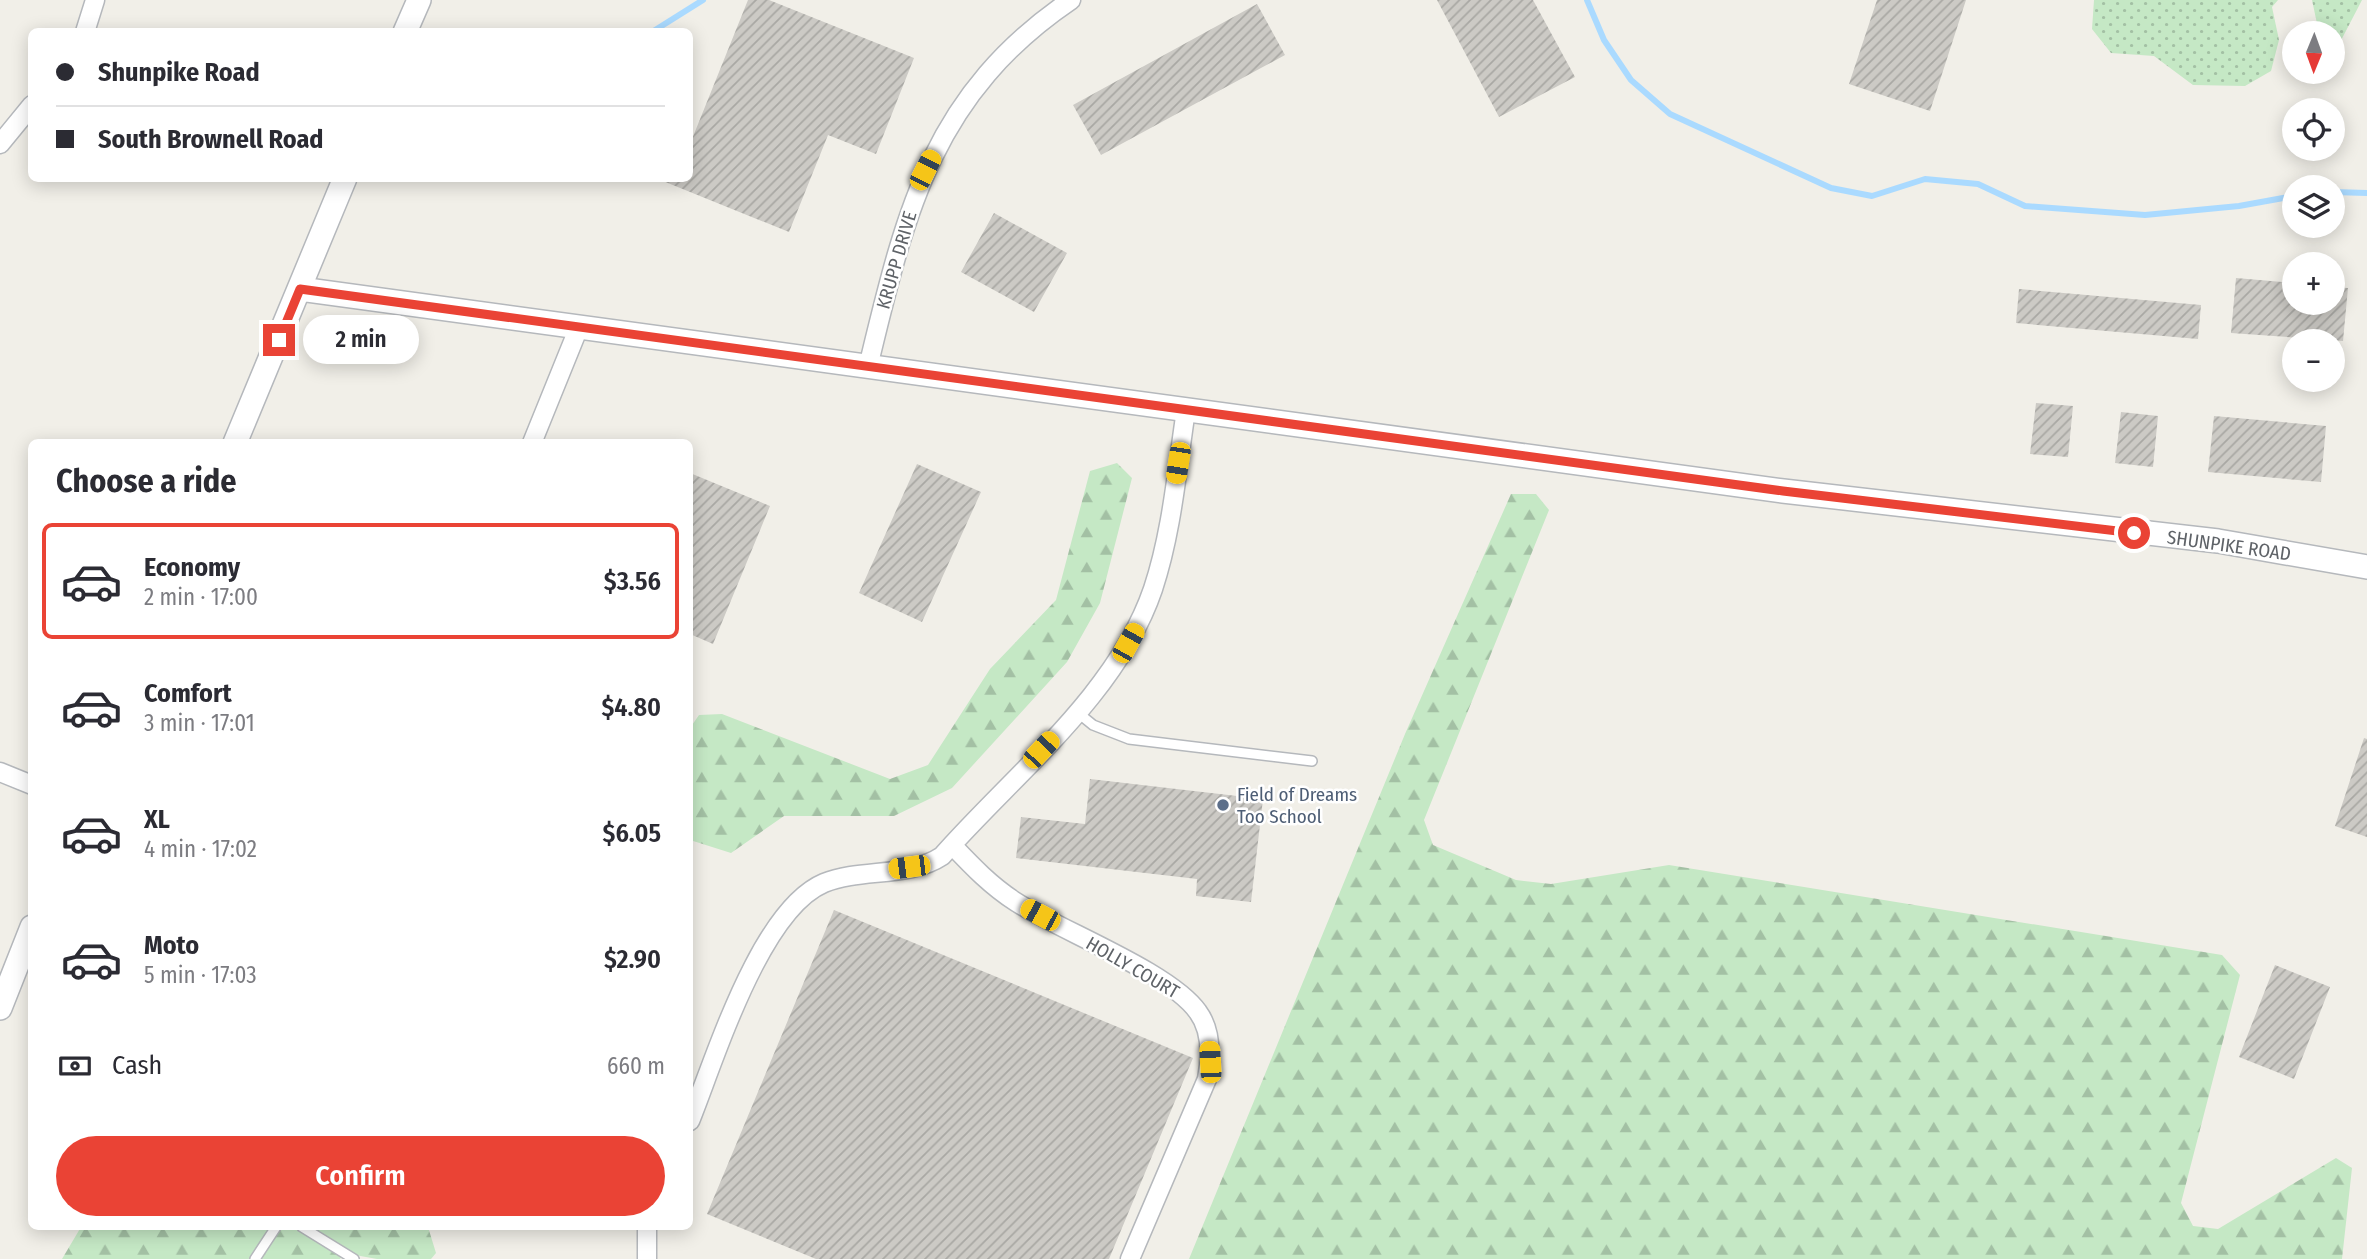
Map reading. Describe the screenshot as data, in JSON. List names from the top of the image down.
{
  "streets": {
    "street": ["KRUPP DRIVE", "SHUNPIKE ROAD", "HOLLY COURT"]
  },
  "crossings": [
    ["KRUPP DRIVE", "SHUNPIKE ROAD"]
  ],
  "places": ["Field of Dreams Too School"],
  "north": "bottom",
  "page": {
    "map_buttons": ["+", "−"],
    "banner": ["Shunpike Road", "South Brownell Road"],
    "bubble": "2 min",
    "heading": "Choose a ride",
    "list": [
      {
        "name": "Economy",
        "note": "2 min · 17:00",
        "value": "$3.56"
      },
      {
        "name": "Comfort",
        "note": "3 min · 17:01",
        "value": "$4.80"
      },
      {
        "name": "XL",
        "note": "4 min · 17:02",
        "value": "$6.05"
      },
      {
        "name": "Moto",
        "note": "5 min · 17:03",
        "value": "$2.90"
      }
    ],
    "pay": ["Cash", "660 m"],
    "buttons": "Confirm"
  }
}
